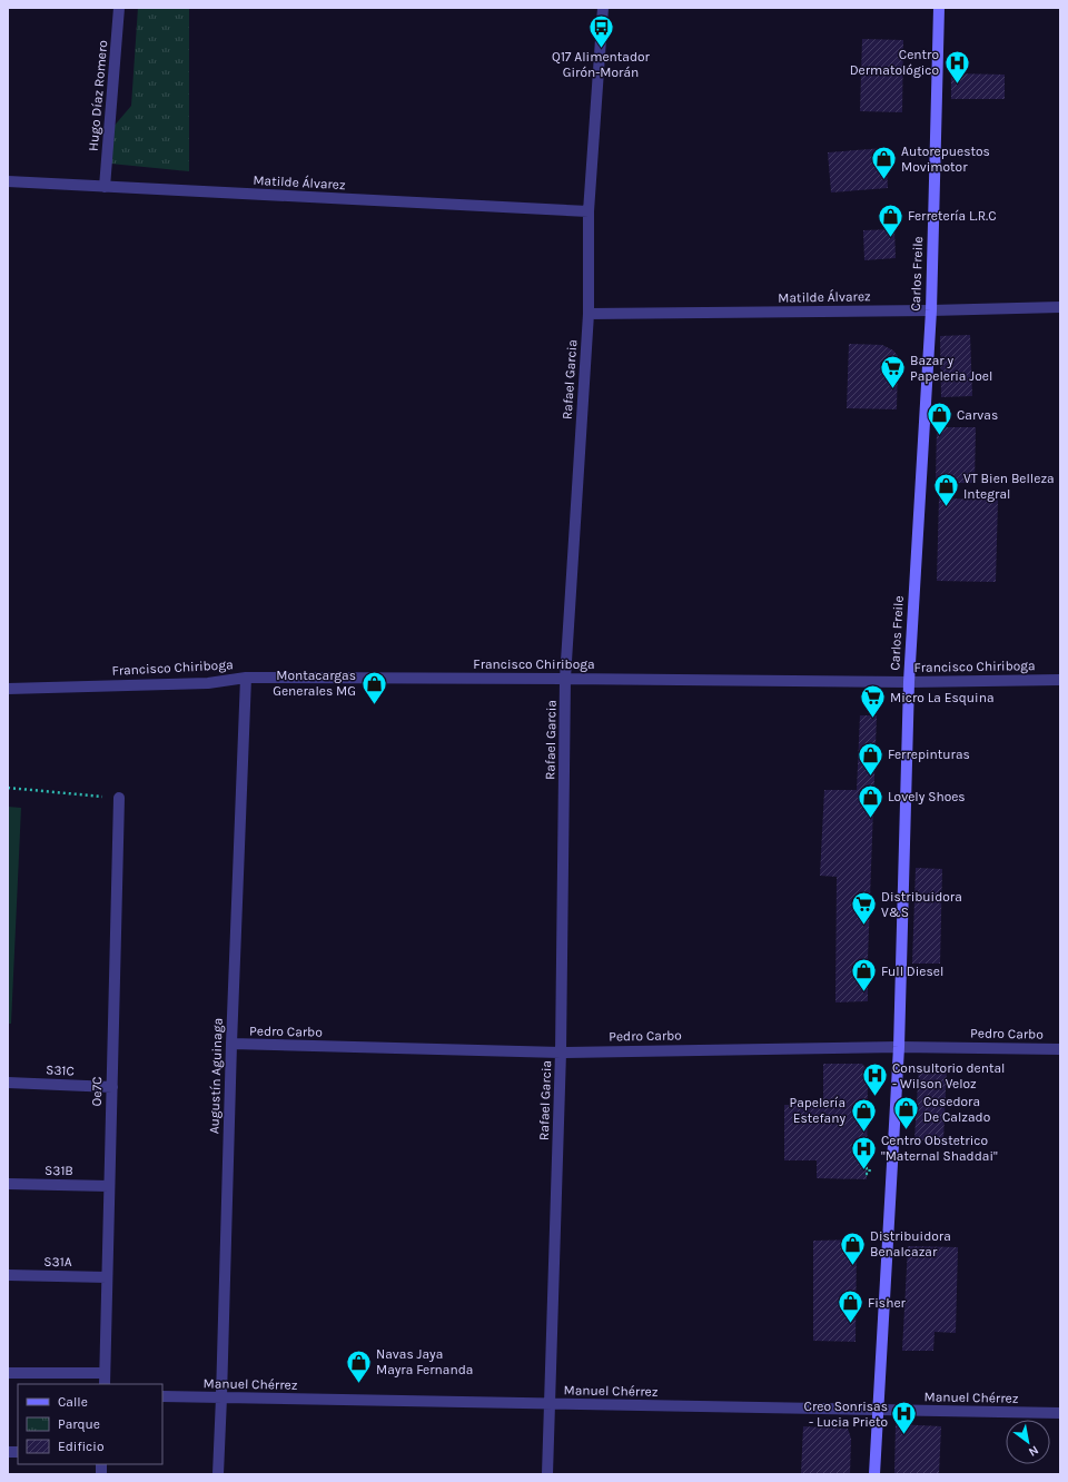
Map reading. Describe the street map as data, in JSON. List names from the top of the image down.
{
  "streets": {
    "street": [
      "Hugo Díaz Romero",
      "Matilde Álvarez",
      "Carlos Freile",
      "Rafael Garcia",
      "Francisco Chiriboga",
      "Pedro Carbo",
      "S31C",
      "Augustín Aguinaga",
      "Oe7C",
      "S31B",
      "S31A",
      "Manuel Chérrez"
    ]
  },
  "crossings": [
    ["Hugo Díaz Romero", "Matilde Álvarez"],
    ["Matilde Álvarez", "Carlos Freile"],
    ["Matilde Álvarez", "Rafael Garcia"],
    ["Carlos Freile", "Francisco Chiriboga"],
    ["Carlos Freile", "Pedro Carbo"],
    ["Carlos Freile", "Manuel Chérrez"],
    ["Rafael Garcia", "Francisco Chiriboga"],
    ["Rafael Garcia", "Pedro Carbo"],
    ["Rafael Garcia", "Manuel Chérrez"],
    ["Francisco Chiriboga", "Augustín Aguinaga"],
    ["Pedro Carbo", "Augustín Aguinaga"],
    ["S31C", "Oe7C"],
    ["Augustín Aguinaga", "Manuel Chérrez"],
    ["Oe7C", "S31B"],
    ["Oe7C", "S31A"]
  ],
  "places": {
    "bus stop": ["Q17 Alimentador Girón-Morán"],
    "hospital": [
      "Centro Dermatológico",
      "Consultorio dental - Wilson Veloz",
      "Centro Obstetrico \"Maternal Shaddai\"",
      "Creo Sonrisas - Lucia Prieto"
    ],
    "shop": [
      "Autorepuestos Movimotor",
      "Ferretería L.R.C",
      "Carvas",
      "VT Bien Belleza Integral",
      "Montacargas Generales MG",
      "Ferrepinturas",
      "Lovely Shoes",
      "Full Diesel",
      "Cosedora De Calzado",
      "Papelería Estefany",
      "Distribuidora Benalcazar",
      "Fisher",
      "Navas Jaya Mayra Fernanda"
    ],
    "supermarket": ["Bazar y Papeleria Joel", "Micro La Esquina", "Distribuidora V&S"]
  },
  "legend": ["Calle", "Parque", "Edificio"],
  "north": "bottom right"
}
